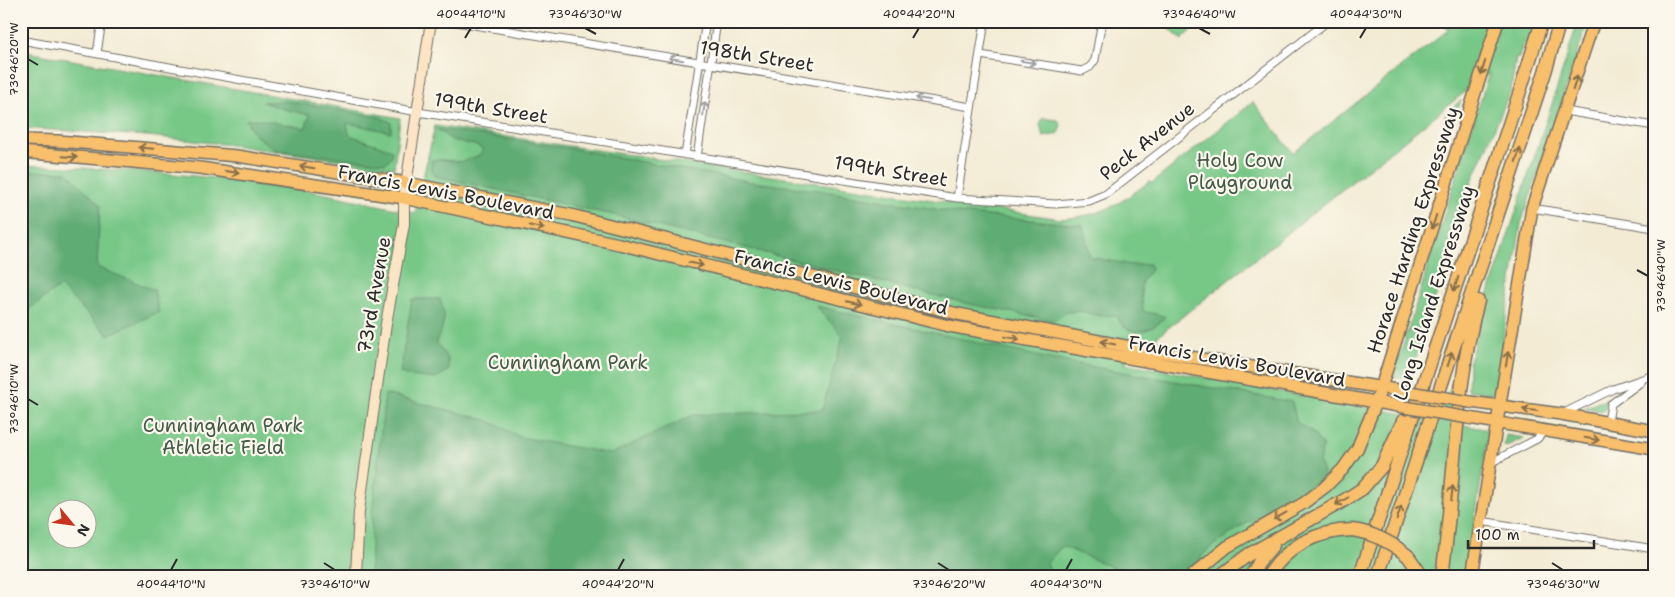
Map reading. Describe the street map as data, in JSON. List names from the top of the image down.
{
  "streets": {
    "highway": ["Long Island Expressway"],
    "main road": ["Francis Lewis Boulevard", "Horace Harding Expressway"],
    "street": [
      "198th Street",
      "199th Street",
      "Peck Avenue",
      "73rd Avenue"
    ]
  },
  "crossings": [
    ["199th Street", "Peck Avenue"],
    ["199th Street", "73rd Avenue"],
    ["Francis Lewis Boulevard", "Horace Harding Expressway"],
    ["Francis Lewis Boulevard", "73rd Avenue"]
  ],
  "one_way": ["198th Street"],
  "parks": ["Holy Cow Playground", "Cunningham Park", "Cunningham Park Athletic Field"],
  "scale_bar": "100 m",
  "north": "bottom right",
  "coordinates": [
    "40°44'10\"N",
    "73°46'30\"W",
    "40°44'20\"N",
    "73°46'40\"W",
    "40°44'30\"N",
    "73°46'20\"W",
    "73°46'10\"W"
  ]
}
